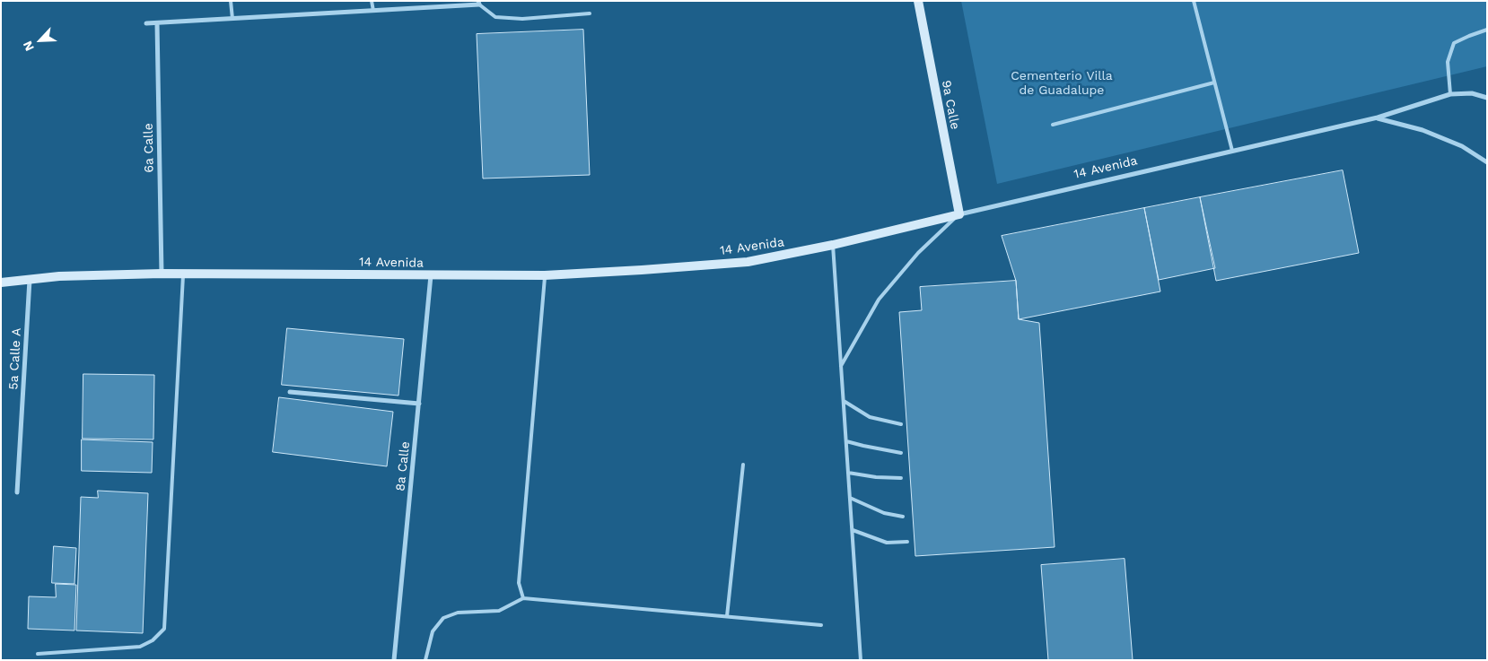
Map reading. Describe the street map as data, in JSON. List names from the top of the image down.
{
  "streets": {
    "street": [
      "9a Calle",
      "6a Calle",
      "14 Avenida",
      "5a Calle A",
      "8a Calle"
    ]
  },
  "crossings": [
    ["9a Calle", "14 Avenida"],
    ["6a Calle", "14 Avenida"],
    ["14 Avenida", "5a Calle A"],
    ["14 Avenida", "8a Calle"]
  ],
  "parks": ["Cementerio Villa de Guadalupe"],
  "north": "bottom left"
}
